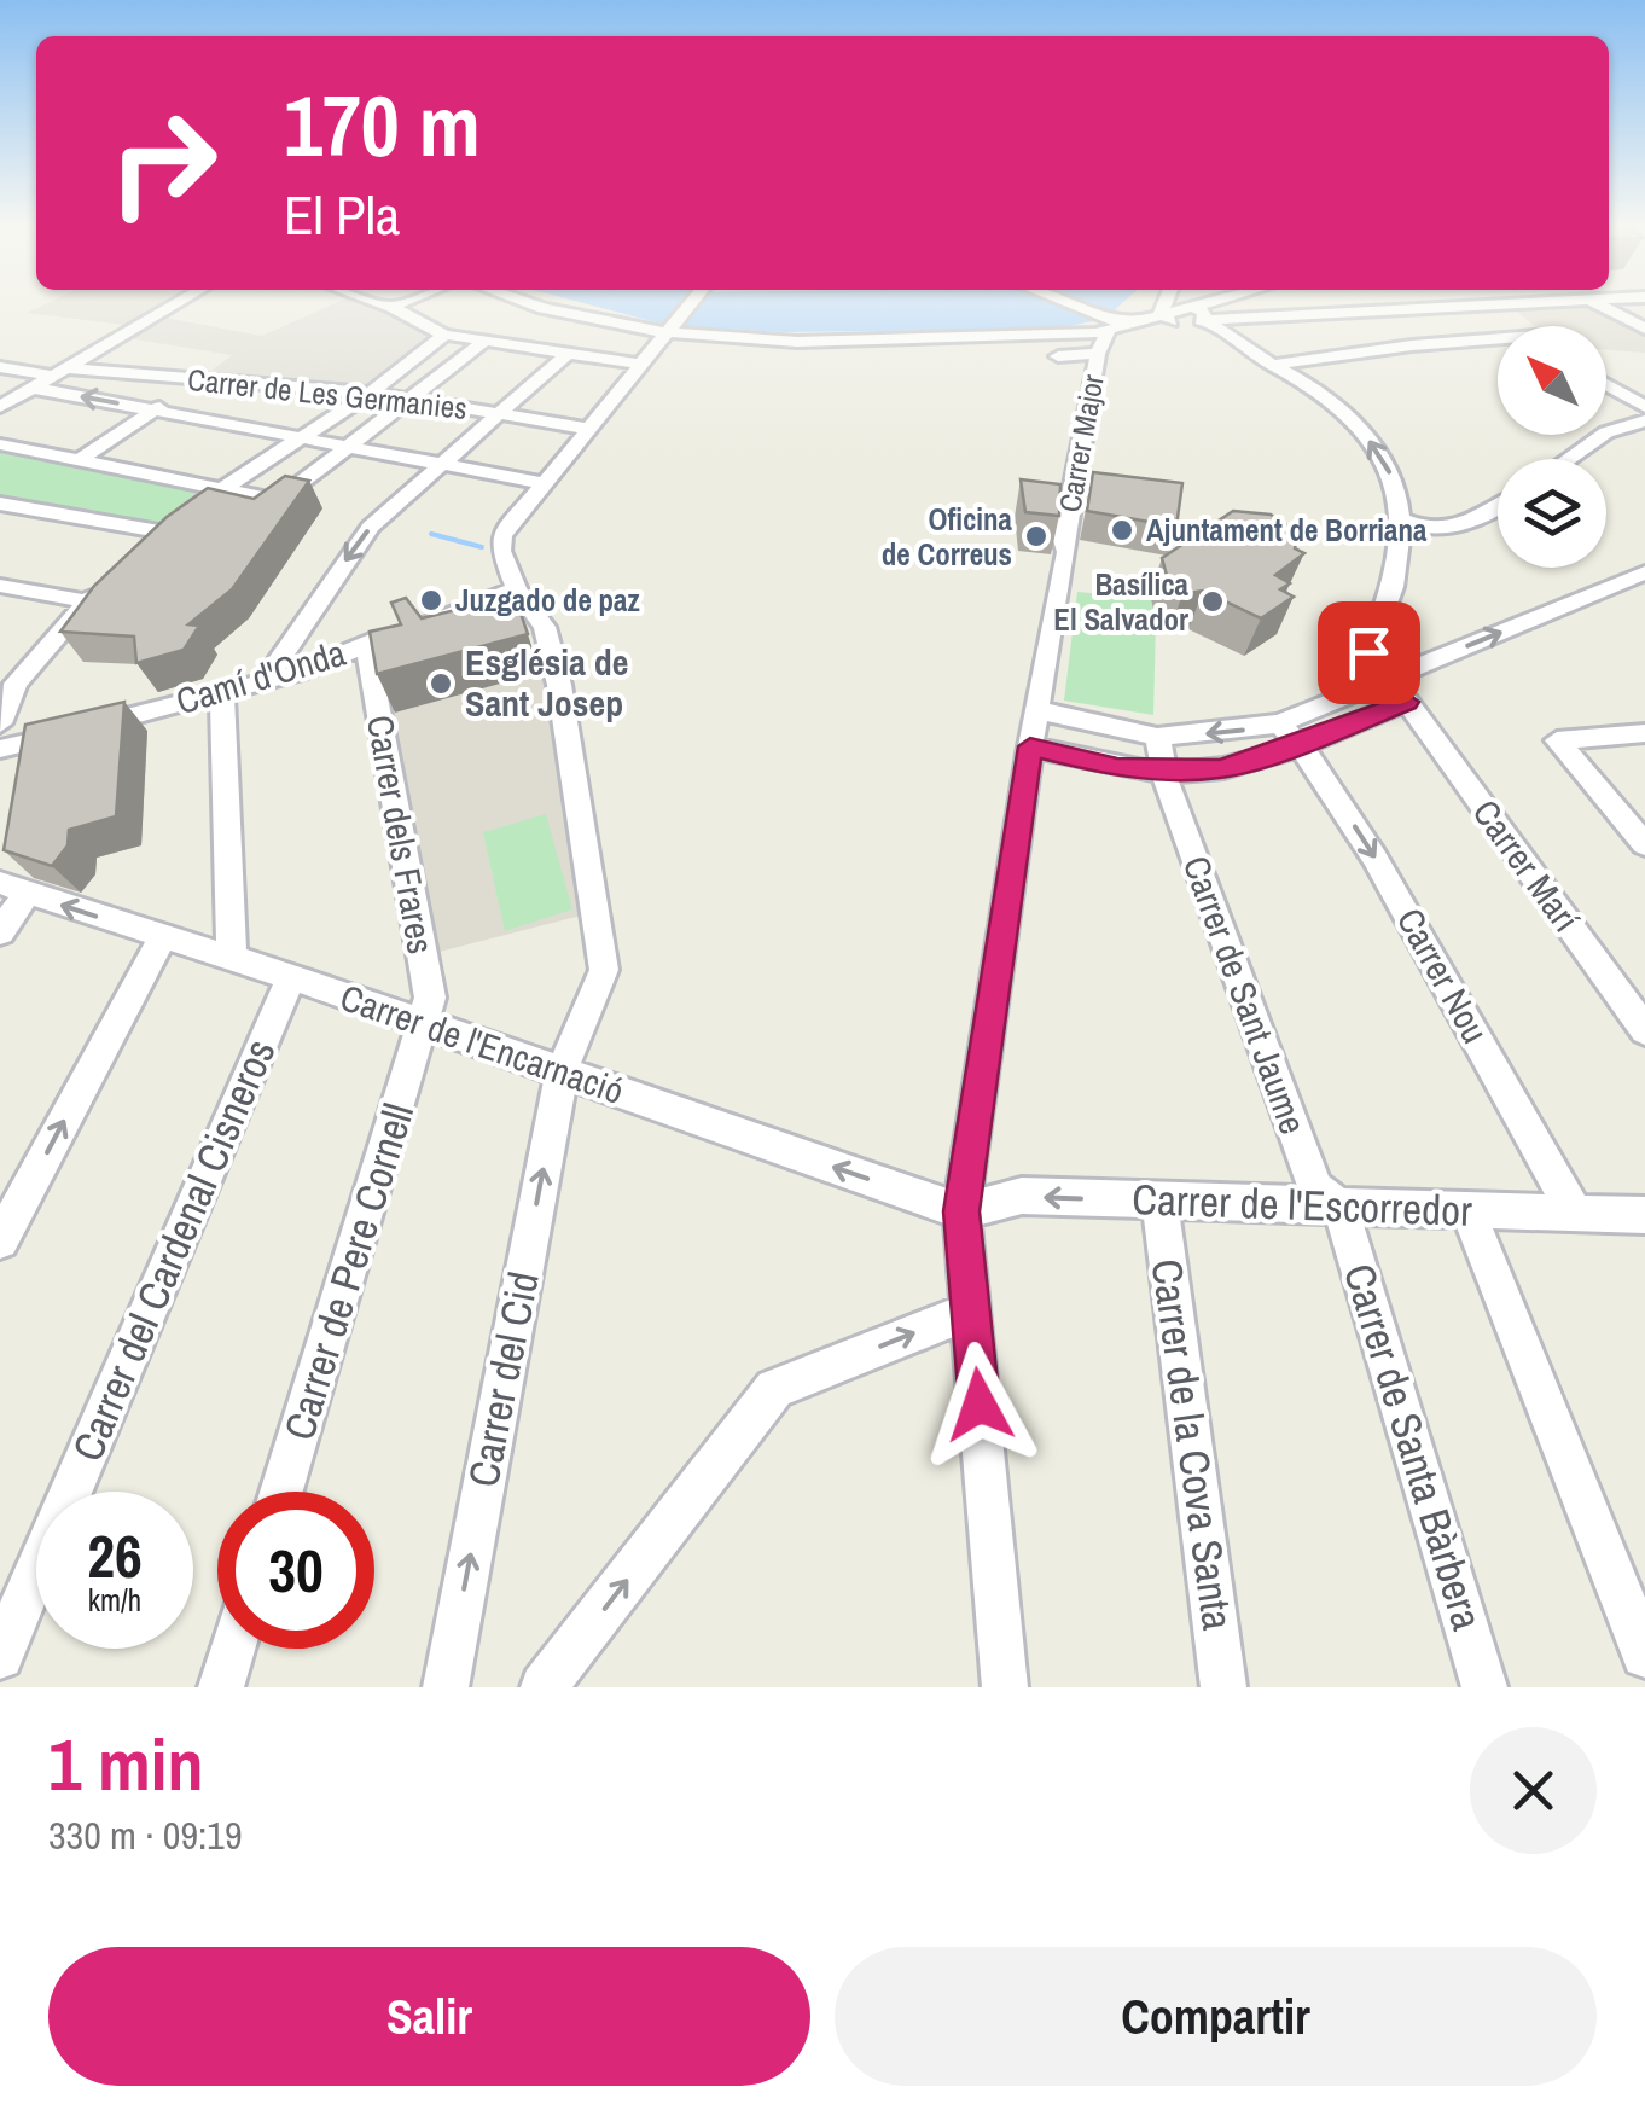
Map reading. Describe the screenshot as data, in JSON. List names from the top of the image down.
{
  "streets": {
    "street": [
      "Carrer de Les Germanies",
      "Carrer Major",
      "Camí d'Onda",
      "Carrer dels Frares",
      "Carrer Marí",
      "Carrer Nou",
      "Carrer de Sant Jaume",
      "Carrer de l'Encarnació",
      "Carrer de l'Escorredor",
      "Carrer del Cardenal Cisneros",
      "Carrer de Pere Cornell",
      "Carrer del Cid",
      "Carrer de la Cova Santa",
      "Carrer de Santa Bàrbera"
    ]
  },
  "crossings": [
    ["Carrer Major", "Carrer de l'Encarnació"],
    ["Carrer Major", "Carrer de l'Escorredor"],
    ["Camí d'Onda", "Carrer dels Frares"],
    ["Camí d'Onda", "Carrer del Cid"],
    ["Carrer dels Frares", "Carrer de l'Encarnació"],
    ["Carrer dels Frares", "Carrer de Pere Cornell"],
    ["Carrer Nou", "Carrer de l'Escorredor"],
    ["Carrer de Sant Jaume", "Carrer de l'Escorredor"],
    ["Carrer de Sant Jaume", "Carrer de Santa Bàrbera"],
    ["Carrer de l'Encarnació", "Carrer de l'Escorredor"],
    ["Carrer de l'Encarnació", "Carrer del Cardenal Cisneros"],
    ["Carrer de l'Encarnació", "Carrer de Pere Cornell"],
    ["Carrer de l'Encarnació", "Carrer del Cid"],
    ["Carrer de l'Escorredor", "Carrer de la Cova Santa"],
    ["Carrer de l'Escorredor", "Carrer de Santa Bàrbera"]
  ],
  "one_way": ["Carrer Nou", "Carrer de l'Encarnació", "Carrer del Cid"],
  "places": [
    "Ajuntament de Borriana",
    "Oficina de Correus",
    "Juzgado de paz",
    "Basílica El Salvador",
    "Església de Sant Josep"
  ],
  "north": "top left",
  "page": {
    "turn": ["170 m", "El Pla"],
    "speed": "26 km/h",
    "limit": "30",
    "heading": ["1 min", "330 m · 09:19"],
    "buttons": ["Salir", "Compartir"]
  }
}
